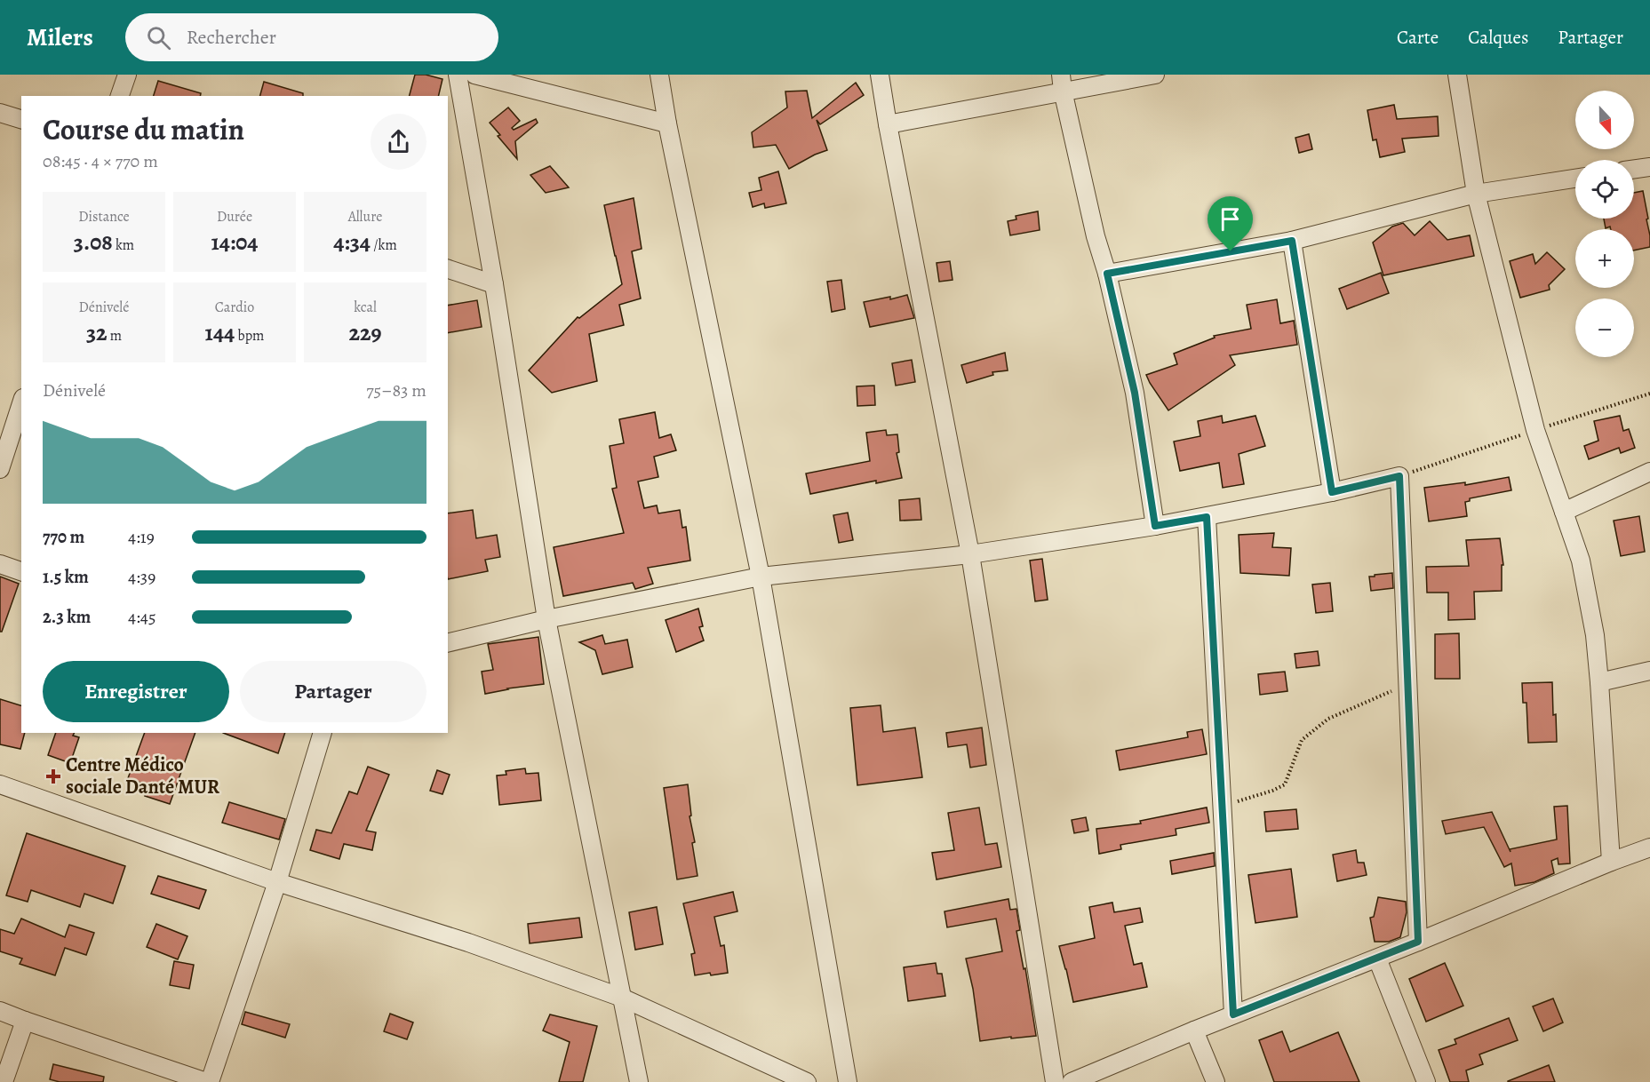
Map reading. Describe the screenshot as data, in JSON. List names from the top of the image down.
{
  "places": {
    "health": ["Centre Médico sociale Danté MUR"]
  },
  "north": "bottom",
  "page": {
    "header": "Milers",
    "search": "Rechercher",
    "nav": ["Carte", "Calques", "Partager"],
    "map_buttons": ["+", "−"],
    "heading": ["Course du matin", "08:45 · 4 × 770 m"],
    "stats": [
      ["Distance", "3.08 km"],
      ["Durée", "14:04"],
      ["Allure", "4:34 /km"],
      ["Dénivelé", "32 m"],
      ["Cardio", "144 bpm"],
      ["kcal", "229"]
    ],
    "chart": ["Dénivelé", "75–83 m"],
    "list": [
      {
        "name": "770 m",
        "note": "4:19"
      },
      {
        "name": "1.5 km",
        "note": "4:39"
      },
      {
        "name": "2.3 km",
        "note": "4:45"
      }
    ],
    "buttons": ["Enregistrer", "Partager"]
  }
}
